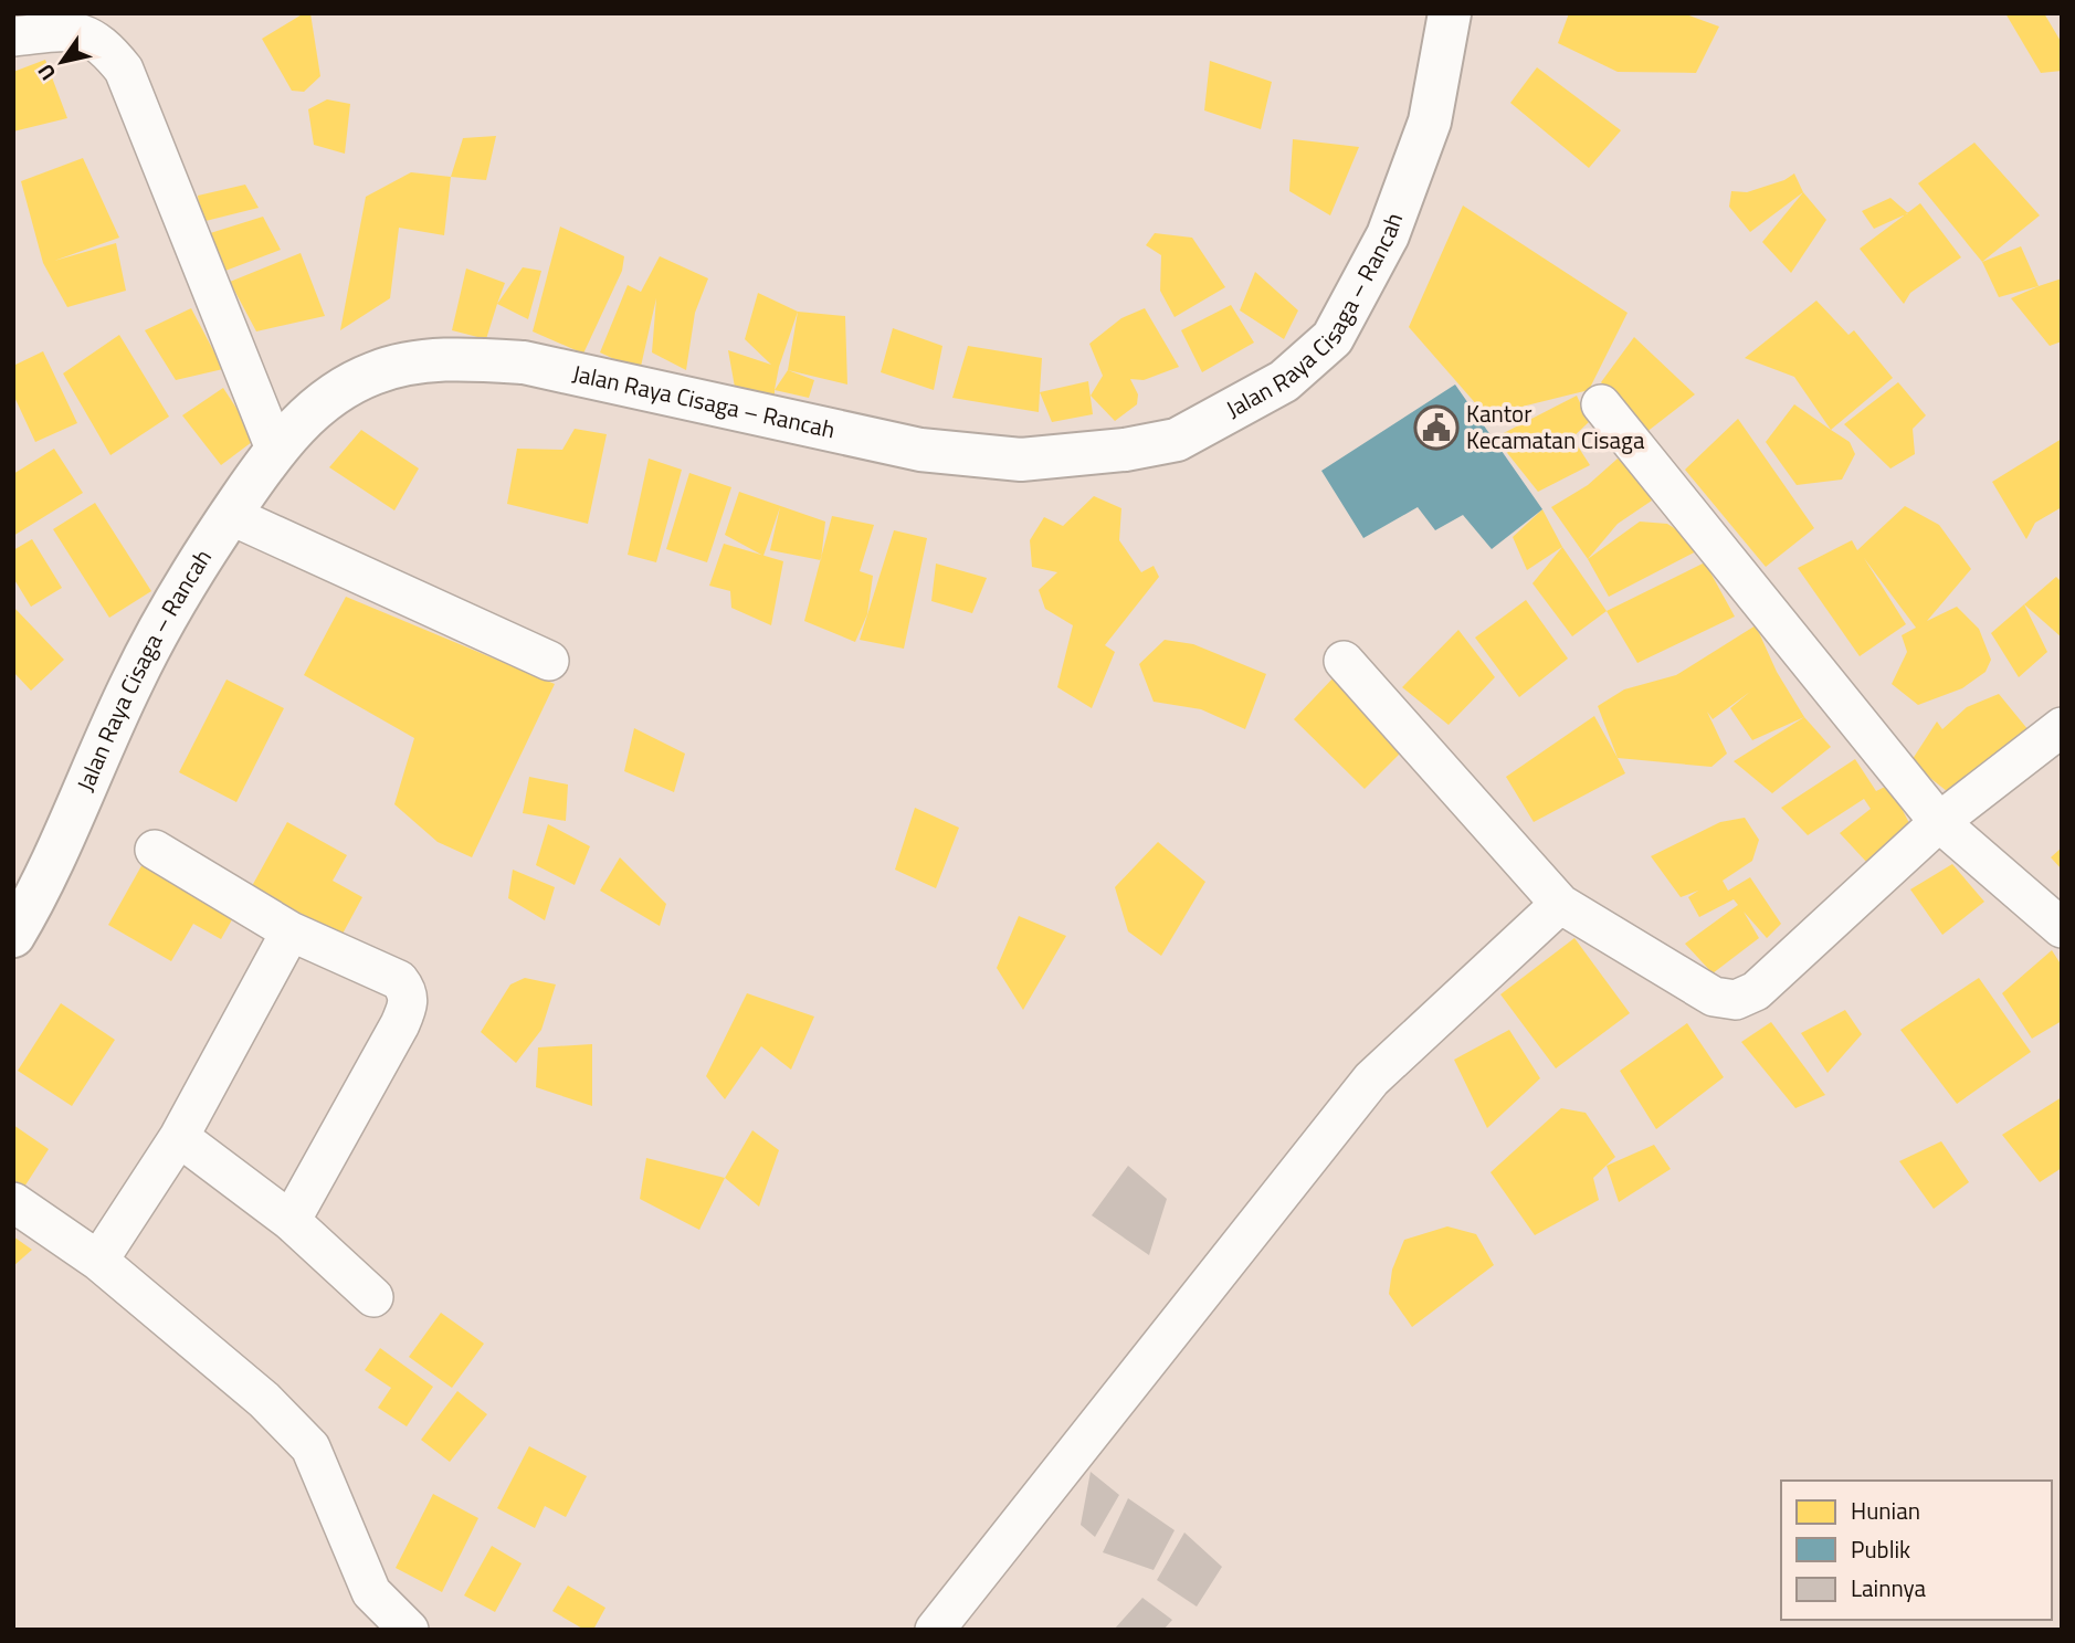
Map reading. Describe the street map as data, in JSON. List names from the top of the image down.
{
  "streets": {
    "main road": ["Jalan Raya Cisaga – Rancah"]
  },
  "places": {
    "public building": ["Kantor Kecamatan Cisaga"]
  },
  "legend": ["Hunian", "Publik", "Lainnya"],
  "north": "bottom left"
}
